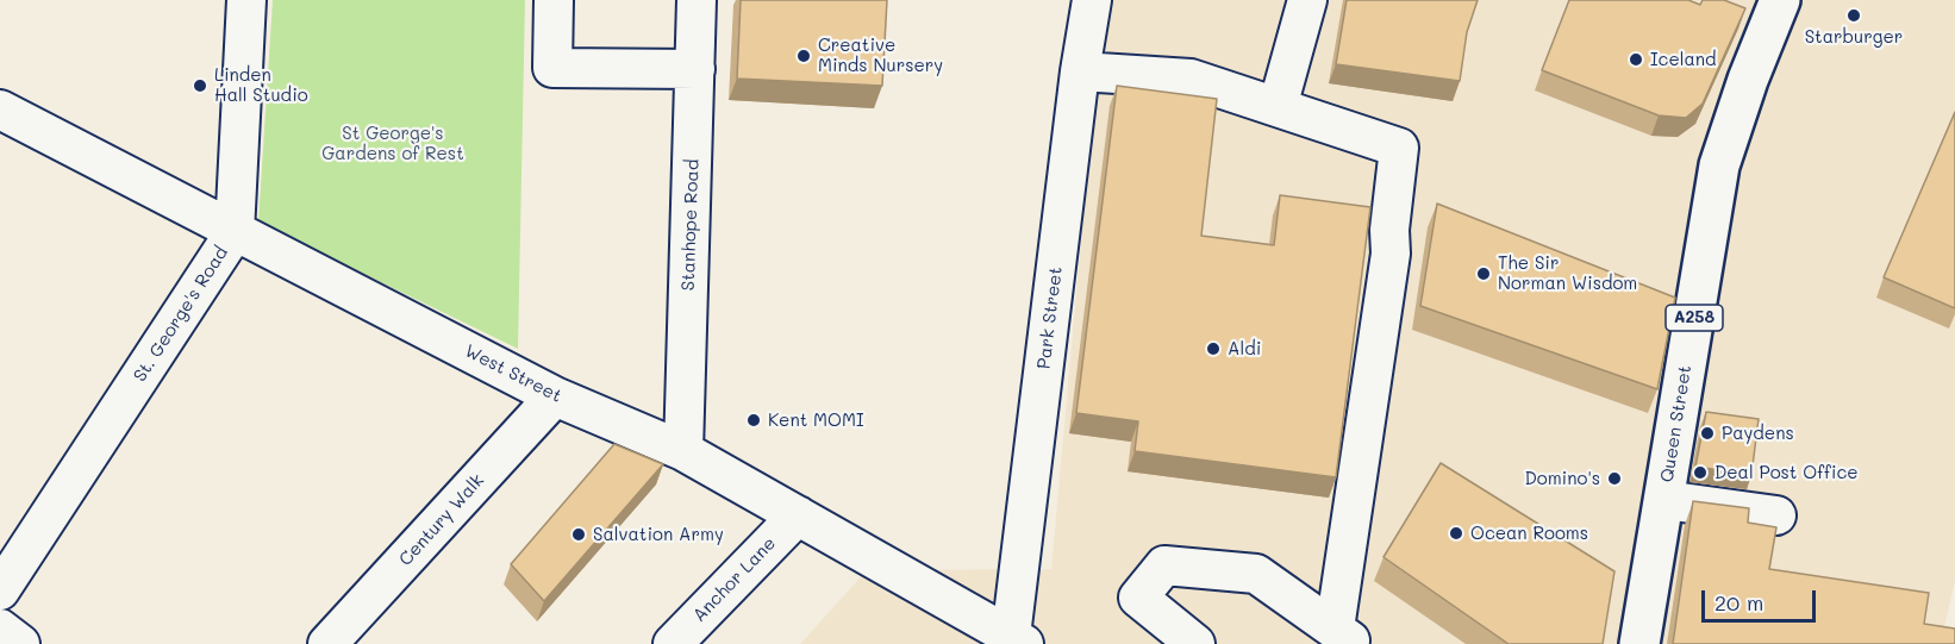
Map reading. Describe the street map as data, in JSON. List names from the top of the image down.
{
  "streets": {
    "main road": ["A258", "Queen Street"],
    "street": [
      "Stanhope Road",
      "St. George's Road",
      "Park Street",
      "West Street",
      "Century Walk",
      "Anchor Lane"
    ]
  },
  "crossings": [
    ["Stanhope Road", "West Street"],
    ["St. George's Road", "West Street"],
    ["Park Street", "West Street"],
    ["West Street", "Century Walk"],
    ["West Street", "Anchor Lane"]
  ],
  "parks": ["St George's Gardens of Rest"],
  "places": [
    "Starburger",
    "Creative Minds Nursery",
    "Iceland",
    "Linden Hall Studio",
    "The Sir Norman Wisdom",
    "Aldi",
    "Kent MOMI",
    "Paydens",
    "Deal Post Office",
    "Domino's",
    "Ocean Rooms",
    "Salvation Army"
  ],
  "scale_bar": "20 m"
}
